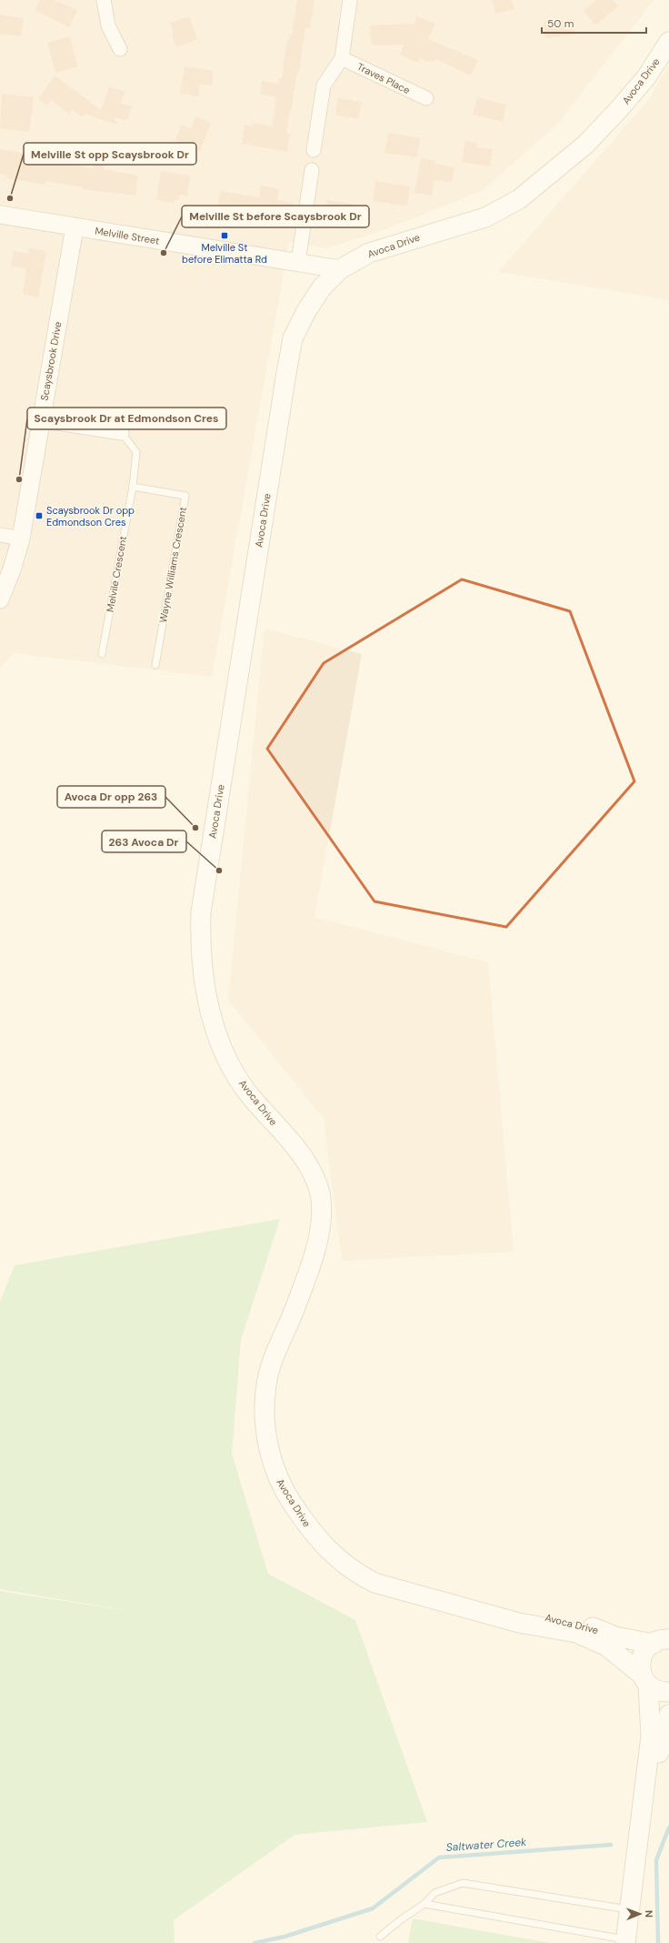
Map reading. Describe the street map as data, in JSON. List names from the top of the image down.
{
  "streets": {
    "main road": ["Avoca Drive"],
    "street": ["Traves Place", "Melville Street", "Scaysbrook Drive"],
    "lane": ["Wayne Williams Crescent", "Melvile Crescent"]
  },
  "crossings": [
    ["Avoca Drive", "Melville Street"],
    ["Melville Street", "Scaysbrook Drive"],
    ["Wayne Williams Crescent", "Melvile Crescent"]
  ],
  "water": ["Saltwater Creek"],
  "places": {
    "other": [
      "Melville St opp Scaysbrook Dr",
      "Melville St before Scaysbrook Dr",
      "Scaysbrook Dr at Edmondson Cres",
      "Avoca Dr opp 263",
      "263 Avoca Dr"
    ],
    "transit": ["Melville St before Elimatta Rd", "Scaysbrook Dr opp Edmondson Cres"]
  },
  "scale_bar": "50 m",
  "north": "right"
}
